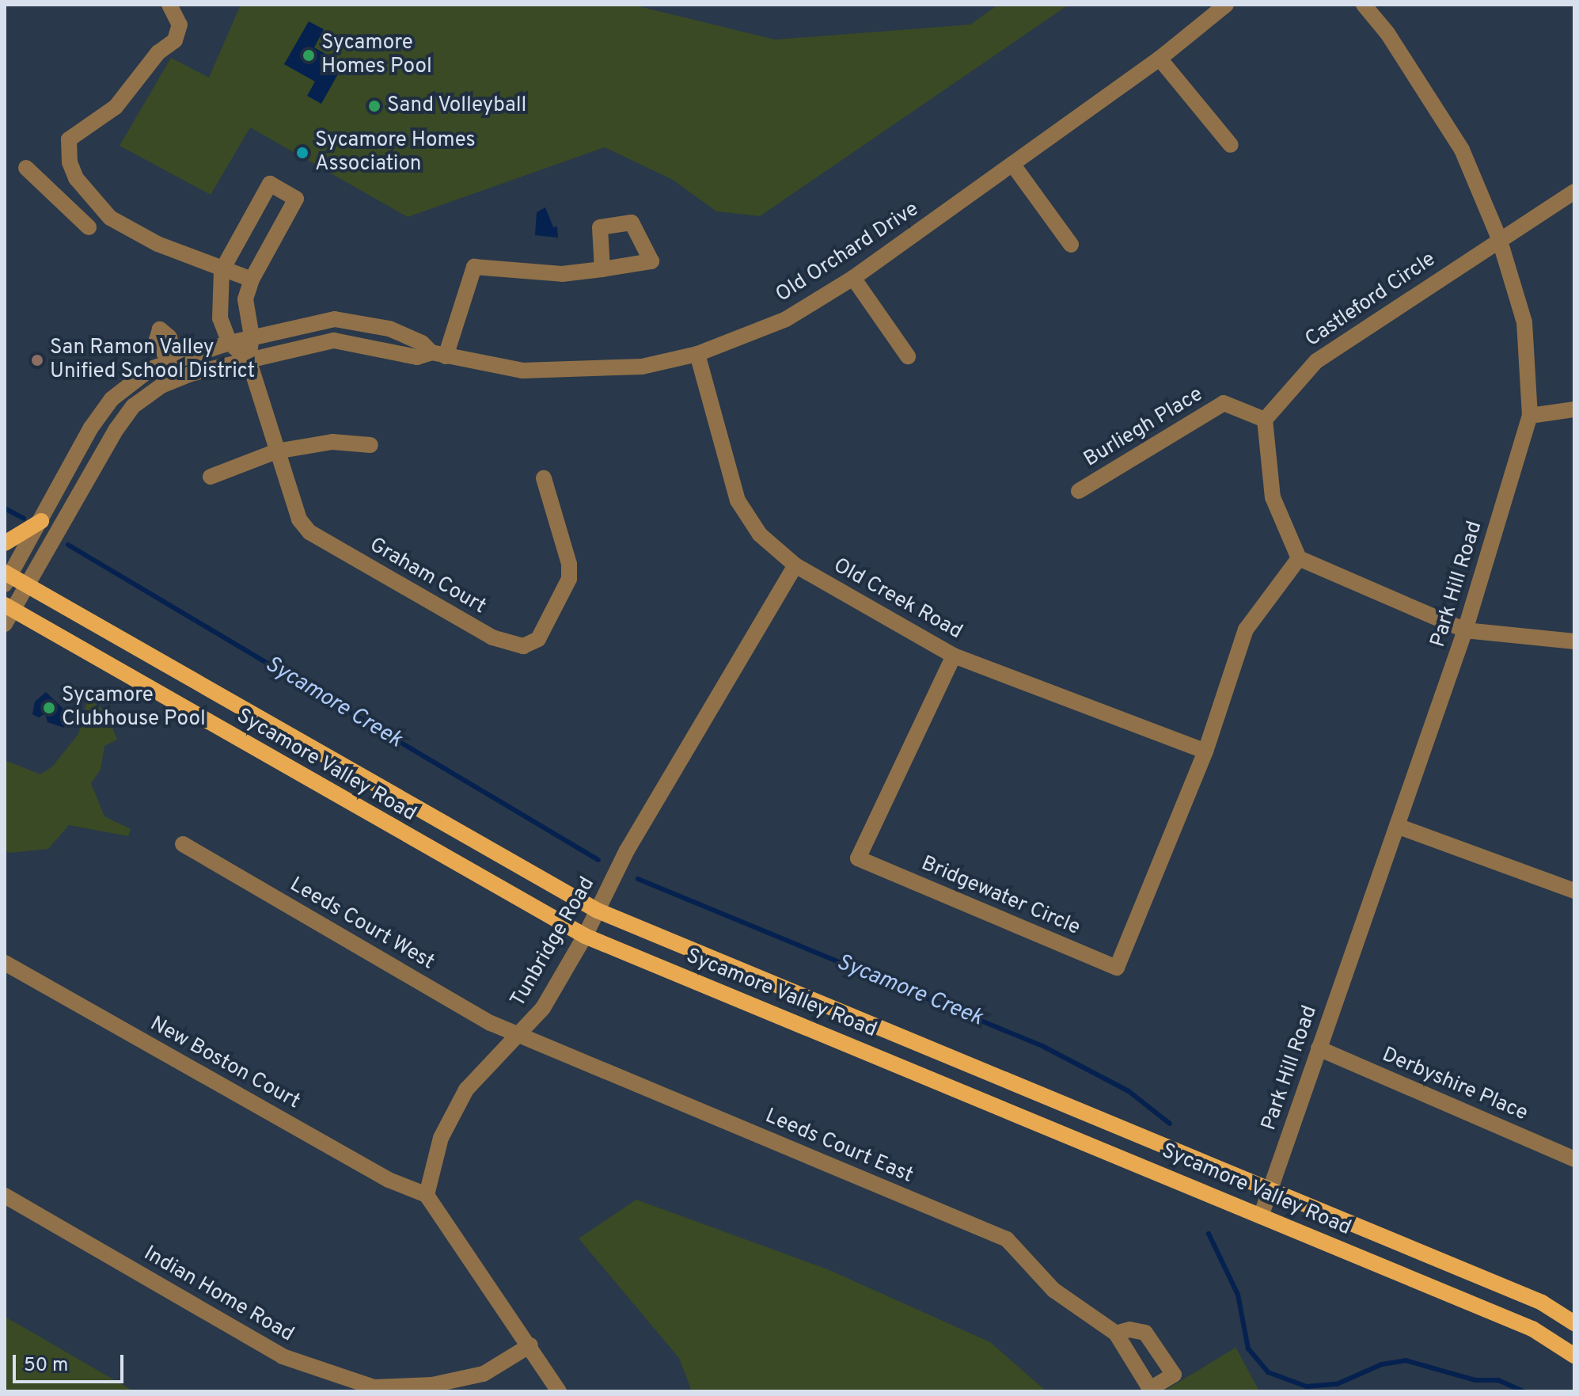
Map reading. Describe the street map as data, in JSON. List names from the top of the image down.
{
  "streets": {
    "main road": ["Sycamore Valley Road"],
    "street": [
      "Old Orchard Drive",
      "Castleford Circle",
      "Burliegh Place",
      "Graham Court",
      "Park Hill Road",
      "Old Creek Road",
      "Bridgewater Circle",
      "Leeds Court West",
      "Tunbridge Road",
      "New Boston Court",
      "Derbyshire Place",
      "Leeds Court East",
      "Indian Home Road"
    ]
  },
  "crossings": [
    ["Old Orchard Drive", "Graham Court"],
    ["Old Orchard Drive", "Old Creek Road"],
    ["Old Orchard Drive", "Sycamore Valley Road"],
    ["Castleford Circle", "Burliegh Place"],
    ["Castleford Circle", "Park Hill Road"],
    ["Park Hill Road", "Sycamore Valley Road"],
    ["Park Hill Road", "Derbyshire Place"],
    ["Old Creek Road", "Bridgewater Circle"],
    ["Old Creek Road", "Tunbridge Road"],
    ["Sycamore Valley Road", "Tunbridge Road"],
    ["Leeds Court West", "Tunbridge Road"],
    ["Leeds Court West", "Leeds Court East"],
    ["Tunbridge Road", "New Boston Court"],
    ["Tunbridge Road", "Leeds Court East"]
  ],
  "water": ["Sycamore Creek"],
  "places": [
    "Sycamore Homes Pool",
    "Sand Volleyball",
    "Sycamore Homes Association",
    "San Ramon Valley Unified School District",
    "Sycamore Clubhouse Pool"
  ],
  "scale_bar": "50 m"
}
